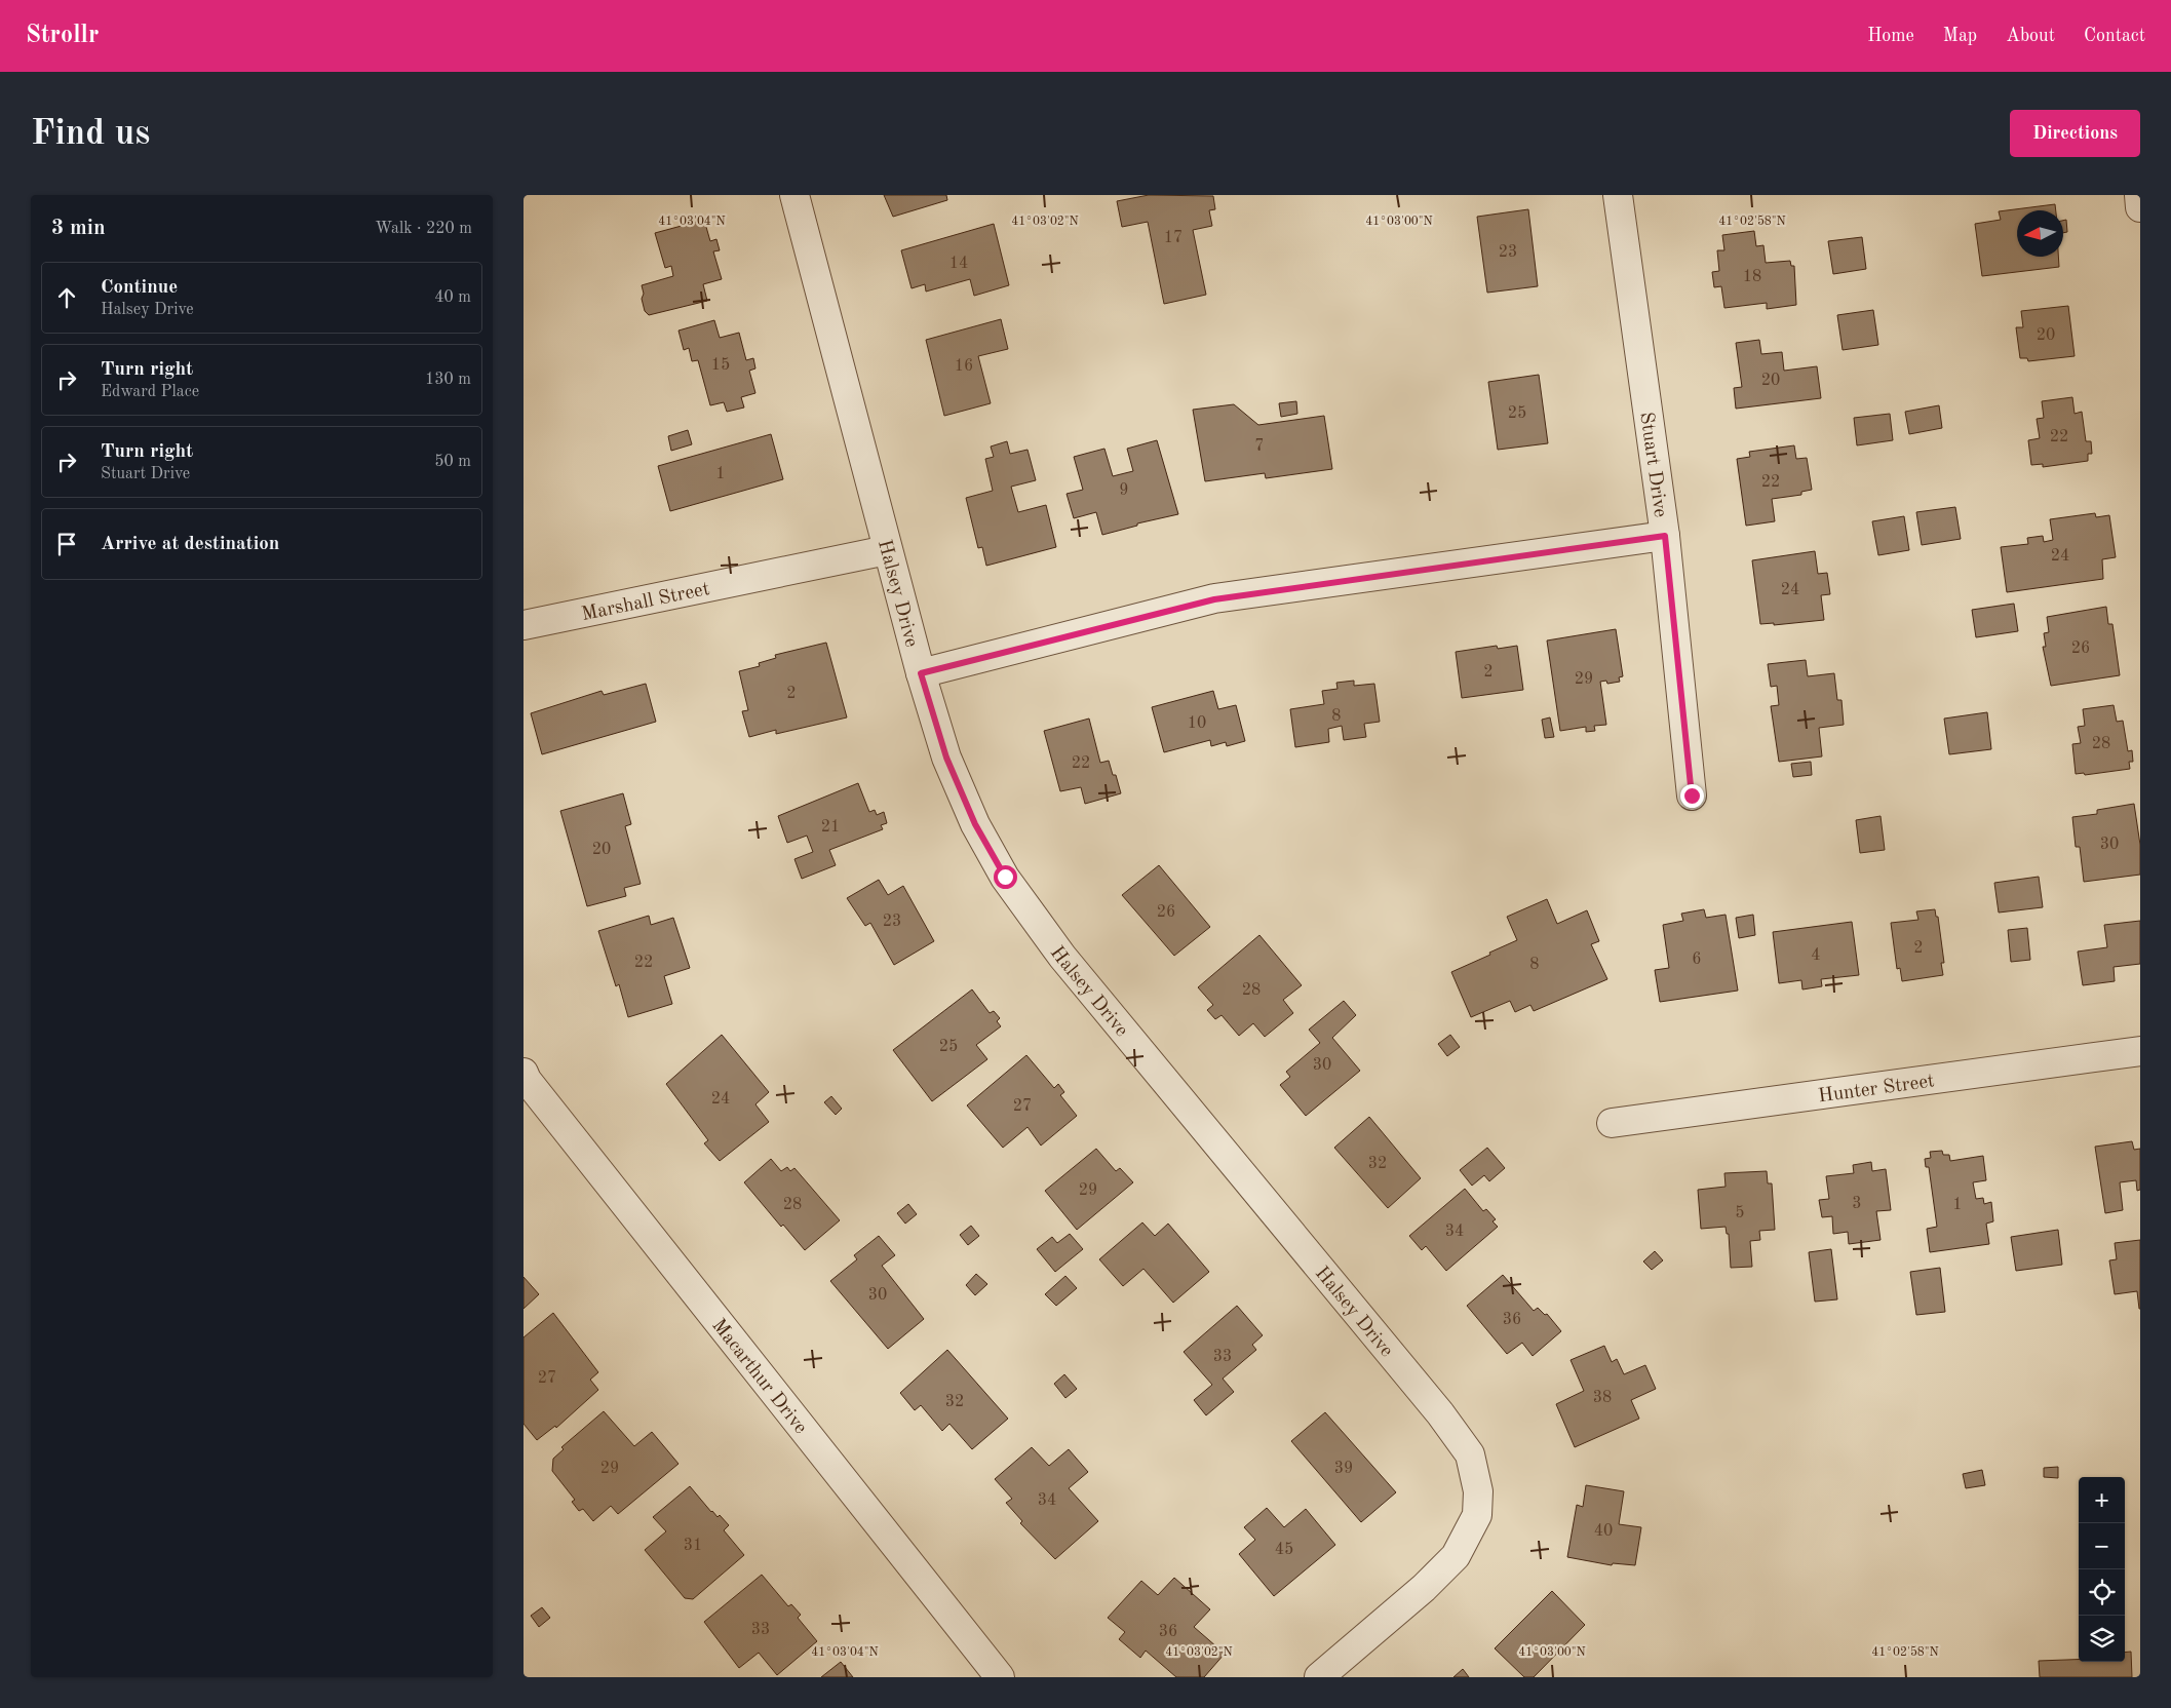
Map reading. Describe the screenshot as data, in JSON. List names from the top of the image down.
{
  "streets": {
    "street": [
      "Stuart Drive",
      "Halsey Drive",
      "Marshall Street",
      "Hunter Street",
      "Macarthur Drive"
    ]
  },
  "crossings": [
    ["Halsey Drive", "Marshall Street"]
  ],
  "house_numbers": [
    "17",
    "23",
    "14",
    "18",
    "20",
    "15",
    "16",
    "20",
    "25",
    "22",
    "7",
    "1",
    "22",
    "9",
    "24",
    "24",
    "26",
    "2",
    "29",
    "2",
    "8",
    "10",
    "28",
    "22",
    "21",
    "30",
    "20",
    "26",
    "23",
    "2",
    "4",
    "6",
    "22",
    "8",
    "28",
    "25",
    "30",
    "24",
    "27",
    "32",
    "29",
    "3",
    "28",
    "1",
    "5",
    "34",
    "30",
    "36",
    "33",
    "27",
    "38",
    "32",
    "29",
    "39",
    "34",
    "40",
    "31",
    "45",
    "33",
    "36"
  ],
  "north": "left",
  "page": {
    "header": "Strollr",
    "nav": [
      "Home",
      "Map",
      "About",
      "Contact"
    ],
    "buttons": "Directions",
    "title": "Find us",
    "heading": ["3 min", "Walk · 220 m"],
    "list": [
      ["Continue", "Halsey Drive", "40 m"],
      ["Turn right", "Edward Place", "130 m"],
      ["Turn right", "Stuart Drive", "50 m"],
      "Arrive at destination"
    ],
    "map_buttons": ["+", "−"]
  },
  "coordinates": [
    "41°03'04\"N",
    "41°03'02\"N",
    "41°03'00\"N",
    "41°02'58\"N"
  ]
}
